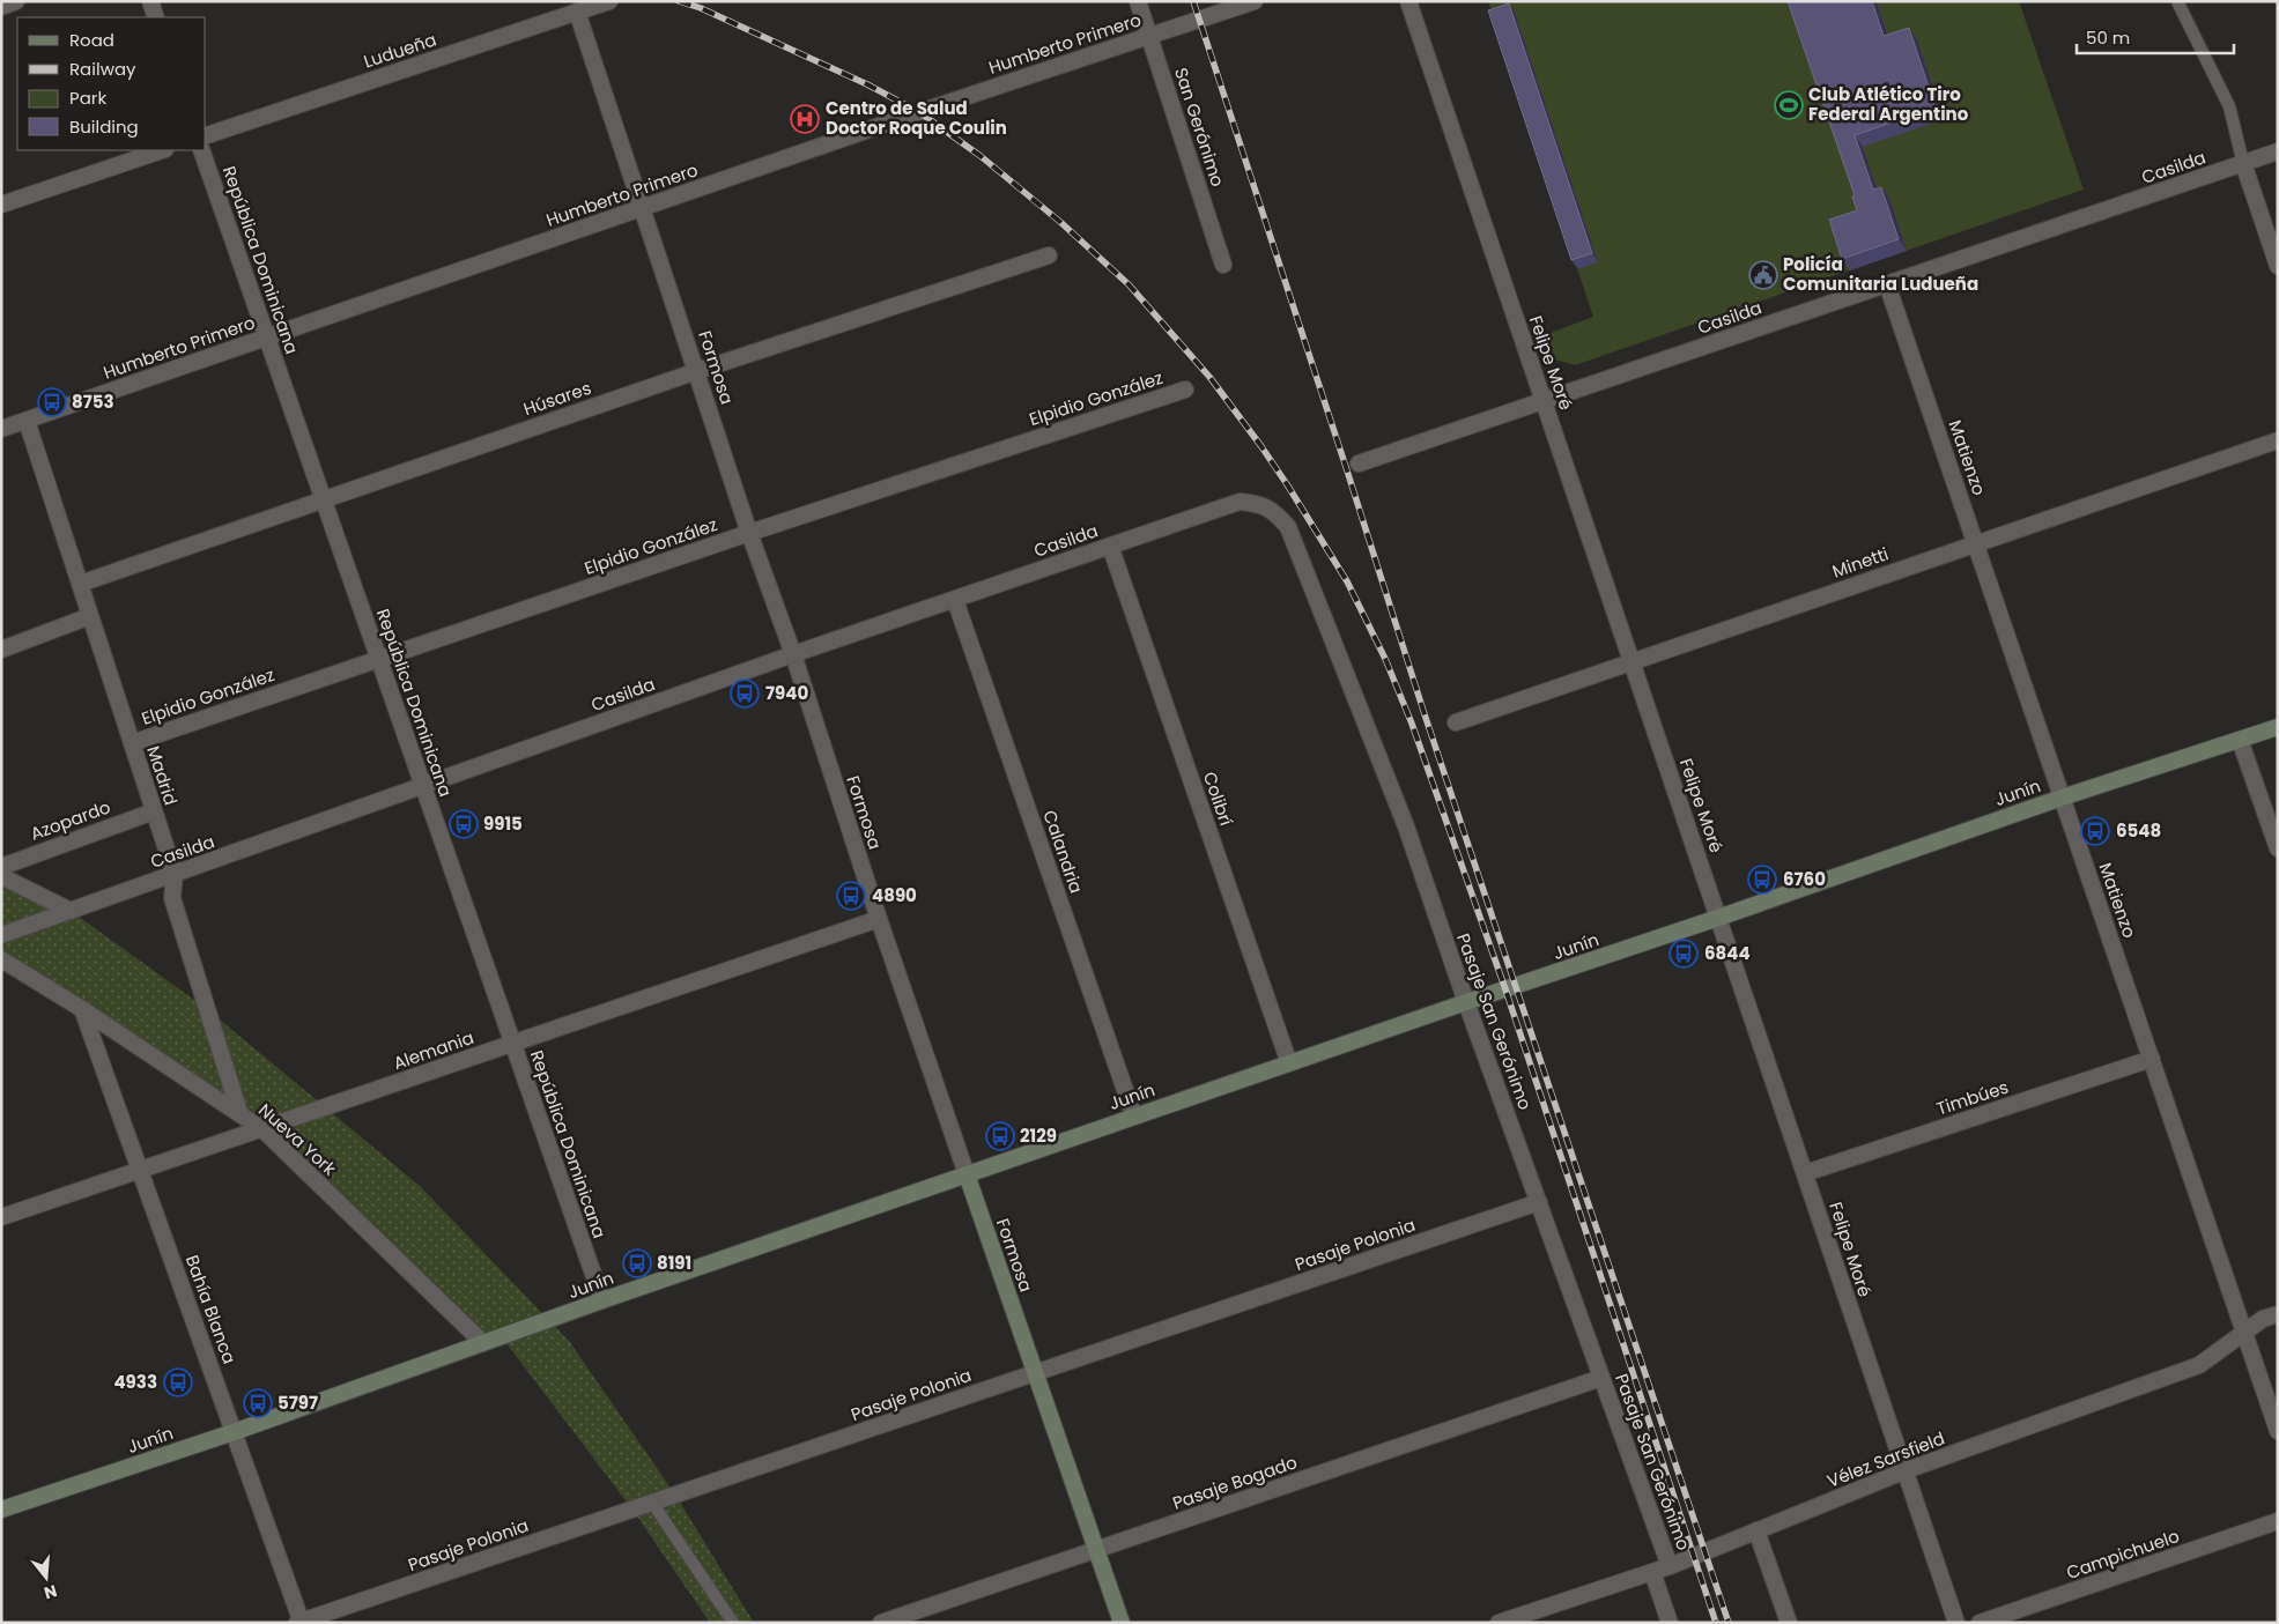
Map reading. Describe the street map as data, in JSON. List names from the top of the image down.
{
  "streets": {
    "main road": ["Formosa", "Junín"],
    "street": [
      "Humberto Primero",
      "Ludueña",
      "San Gerónimo",
      "Casilda",
      "República Dominicana",
      "Felipe Moré",
      "Húsares",
      "Elpidio González",
      "Matienzo",
      "Minetti",
      "Madrid",
      "Colibrí",
      "Azopardo",
      "Calandria",
      "Pasaje San Gerónimo",
      "Alemania",
      "Timbúes",
      "Nueva York",
      "Pasaje Polonia",
      "Bahía Blanca",
      "Vélez Sarsfield",
      "Pasaje Bogado",
      "Campichuelo"
    ]
  },
  "crossings": [
    ["Humberto Primero", "San Gerónimo"],
    ["Humberto Primero", "República Dominicana"],
    ["Humberto Primero", "Formosa"],
    ["Humberto Primero", "Madrid"],
    ["Ludueña", "Formosa"],
    ["Casilda", "República Dominicana"],
    ["Casilda", "Felipe Moré"],
    ["Casilda", "Formosa"],
    ["Casilda", "Matienzo"],
    ["Casilda", "Madrid"],
    ["Casilda", "Colibrí"],
    ["Casilda", "Calandria"],
    ["Casilda", "Pasaje San Gerónimo"],
    ["República Dominicana", "Húsares"],
    ["República Dominicana", "Elpidio González"],
    ["República Dominicana", "Junín"],
    ["República Dominicana", "Alemania"],
    ["Felipe Moré", "Minetti"],
    ["Felipe Moré", "Junín"],
    ["Felipe Moré", "Timbúes"],
    ["Felipe Moré", "Vélez Sarsfield"],
    ["Formosa", "Húsares"],
    ["Formosa", "Elpidio González"],
    ["Formosa", "Junín"],
    ["Formosa", "Alemania"],
    ["Formosa", "Pasaje Polonia"],
    ["Formosa", "Pasaje Bogado"],
    ["Húsares", "Madrid"],
    ["Elpidio González", "Madrid"],
    ["Matienzo", "Minetti"],
    ["Matienzo", "Junín"],
    ["Matienzo", "Timbúes"],
    ["Matienzo", "Vélez Sarsfield"],
    ["Madrid", "Azopardo"],
    ["Madrid", "Nueva York"],
    ["Junín", "Colibrí"],
    ["Junín", "Calandria"],
    ["Junín", "Pasaje San Gerónimo"],
    ["Junín", "Nueva York"],
    ["Junín", "Bahía Blanca"],
    ["Pasaje San Gerónimo", "Pasaje Polonia"],
    ["Pasaje San Gerónimo", "Vélez Sarsfield"],
    ["Pasaje San Gerónimo", "Pasaje Bogado"],
    ["Alemania", "Nueva York"],
    ["Alemania", "Bahía Blanca"],
    ["Nueva York", "Bahía Blanca"],
    ["Pasaje Polonia", "Bahía Blanca"]
  ],
  "places": {
    "sports": ["Club Atlético Tiro Federal Argentino"],
    "hospital": ["Centro de Salud Doctor Roque Coulin"],
    "public building": ["Policía Comunitaria Ludueña"],
    "bus stop": [
      "8753",
      "7940",
      "9915",
      "6548",
      "6760",
      "4890",
      "6844",
      "2129",
      "8191",
      "4933",
      "5797"
    ]
  },
  "legend": [
    "Road",
    "Railway",
    "Park",
    "Building"
  ],
  "scale_bar": "50 m",
  "north": "bottom"
}
